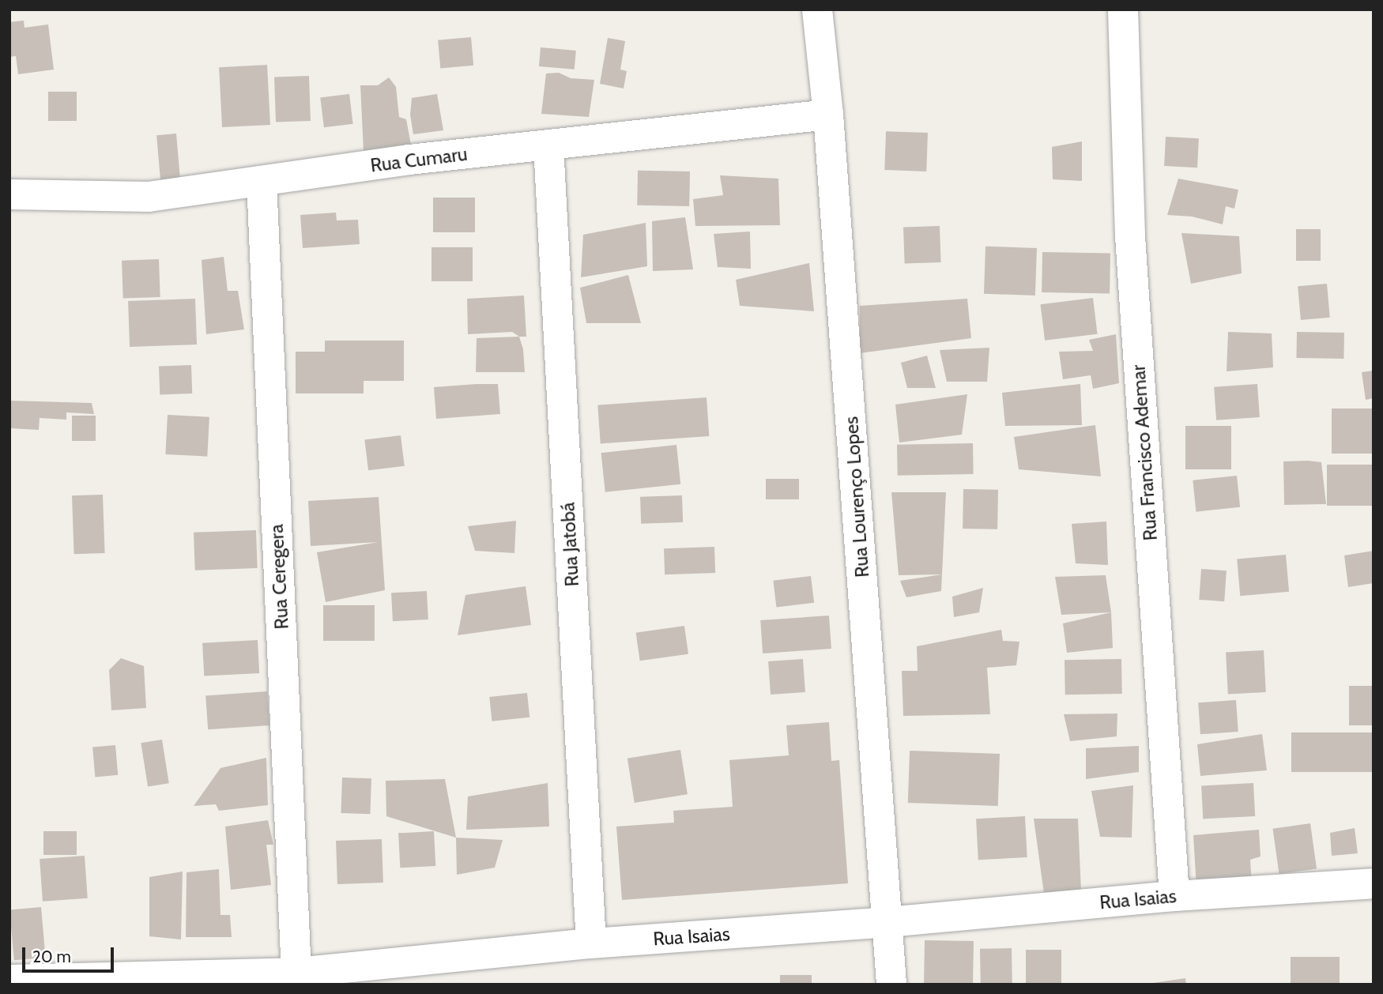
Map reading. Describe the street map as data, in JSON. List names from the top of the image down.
{
  "streets": {
    "street": [
      "Rua Cumaru",
      "Rua Francisco Ademar",
      "Rua Lourenço Lopes",
      "Rua Jatobá",
      "Rua Ceregera",
      "Rua Isaias"
    ]
  },
  "crossings": [
    ["Rua Cumaru", "Rua Lourenço Lopes"],
    ["Rua Cumaru", "Rua Jatobá"],
    ["Rua Cumaru", "Rua Ceregera"],
    ["Rua Francisco Ademar", "Rua Isaias"],
    ["Rua Lourenço Lopes", "Rua Isaias"],
    ["Rua Jatobá", "Rua Isaias"],
    ["Rua Ceregera", "Rua Isaias"]
  ],
  "scale_bar": "20 m"
}
